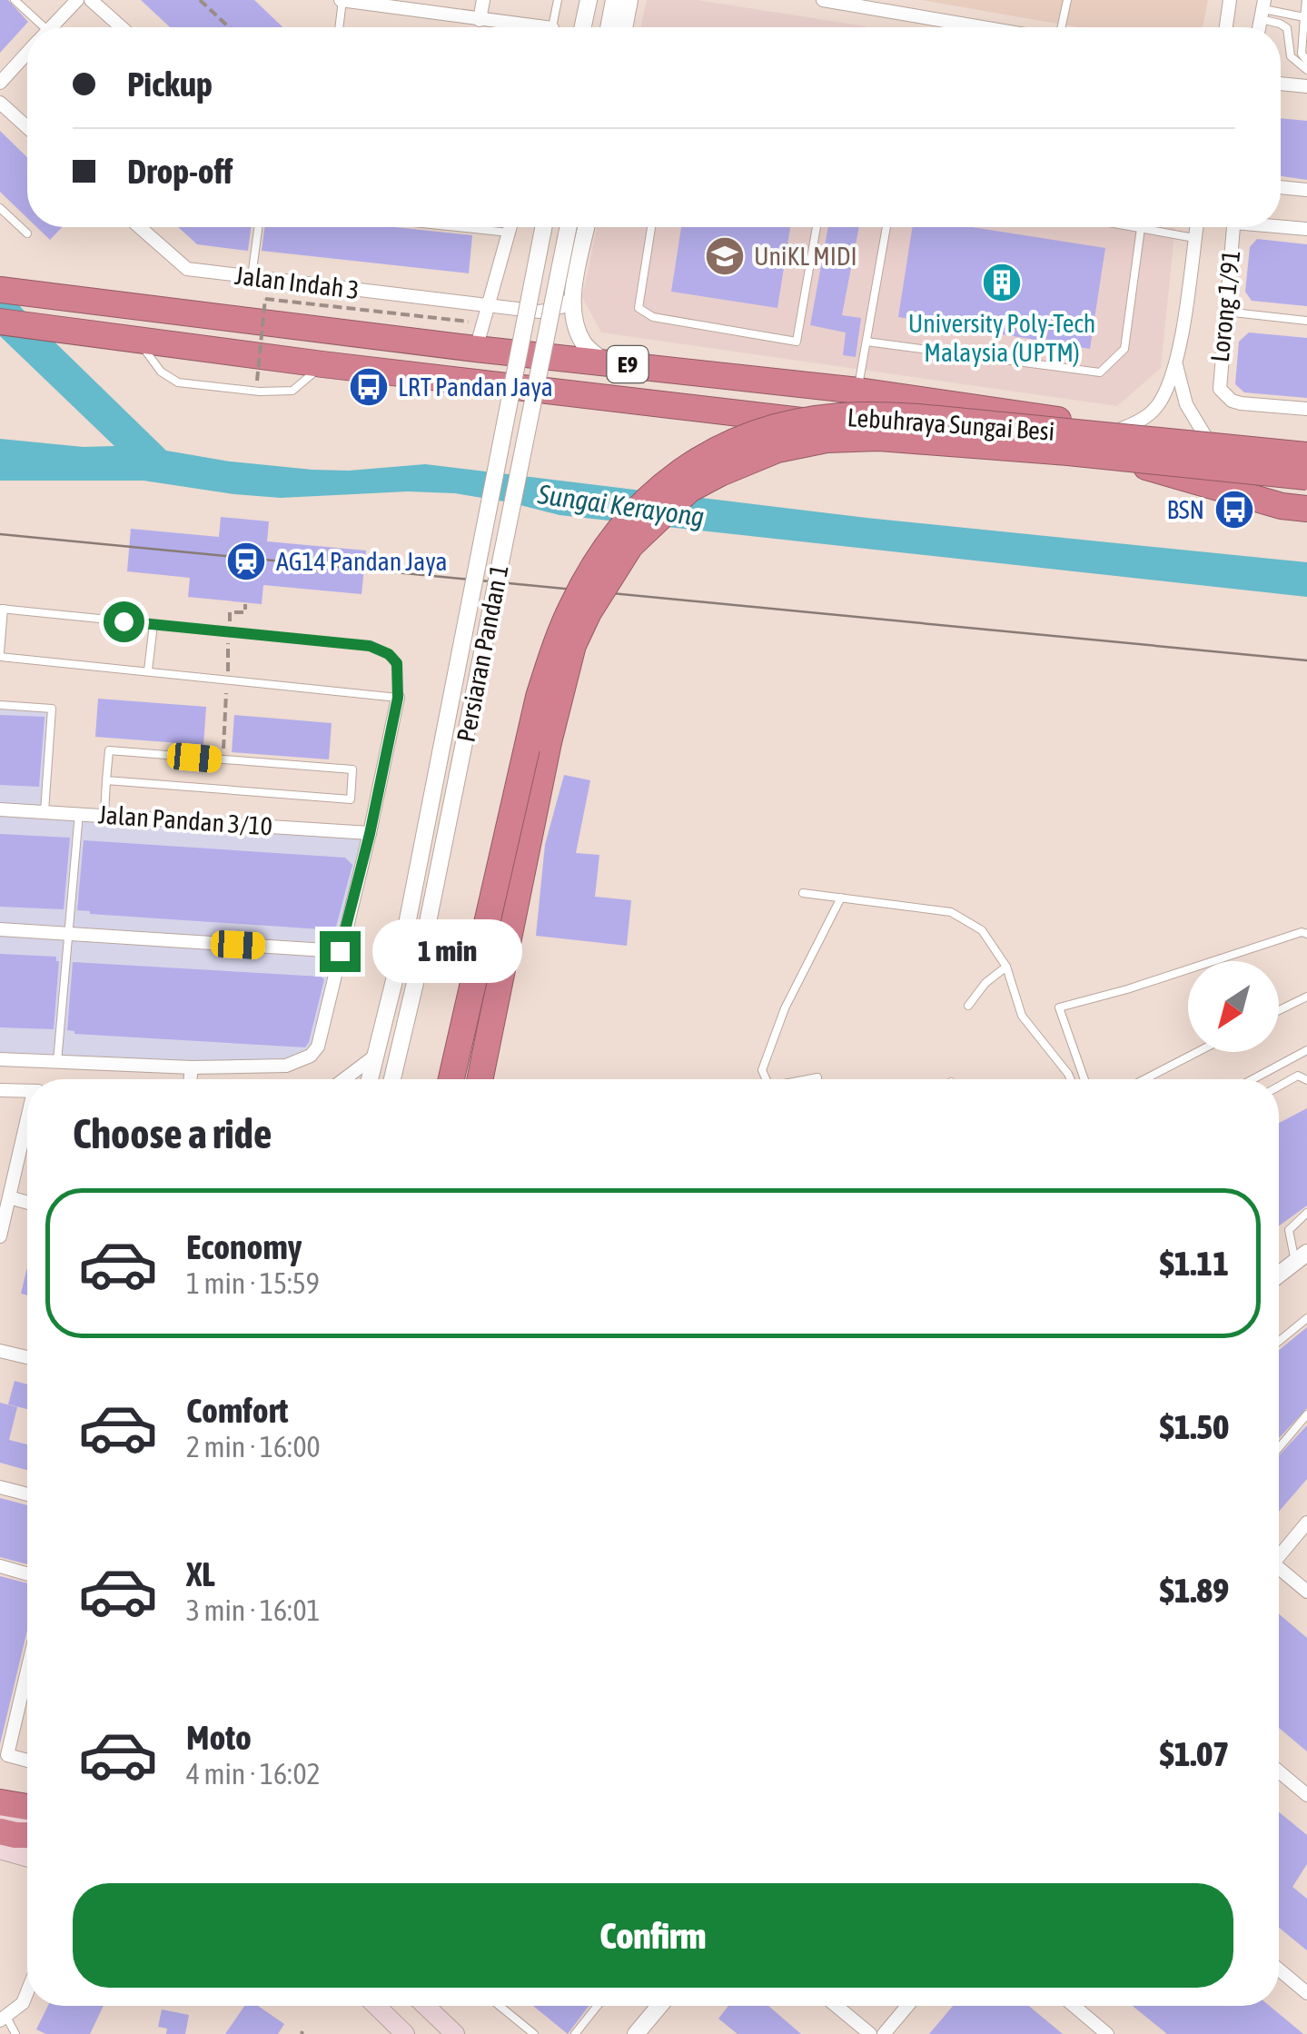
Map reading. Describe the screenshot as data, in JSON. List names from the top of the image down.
{
  "streets": {
    "highway": ["E9", "Lebuhraya Sungai Besi"],
    "street": [
      "Jalan Indah 3",
      "Lorong 1/91",
      "Persiaran Pandan 1",
      "Jalan Pandan 3/10"
    ]
  },
  "crossings": [
    ["E9", "Lebuhraya Sungai Besi"]
  ],
  "water": ["Sungai Kerayong"],
  "places": {
    "school or university": ["UniKL MIDI"],
    "building": ["University Poly-Tech Malaysia (UPTM)"],
    "bus stop": ["LRT Pandan Jaya", "BSN"],
    "station": ["AG14 Pandan Jaya"]
  },
  "north": "bottom left",
  "page": {
    "banner": ["Pickup", "Drop-off"],
    "bubble": "1 min",
    "heading": "Choose a ride",
    "list": [
      {
        "name": "Economy",
        "note": "1 min · 15:59",
        "value": "$1.11"
      },
      {
        "name": "Comfort",
        "note": "2 min · 16:00",
        "value": "$1.50"
      },
      {
        "name": "XL",
        "note": "3 min · 16:01",
        "value": "$1.89"
      },
      {
        "name": "Moto",
        "note": "4 min · 16:02",
        "value": "$1.07"
      }
    ],
    "buttons": "Confirm"
  }
}
